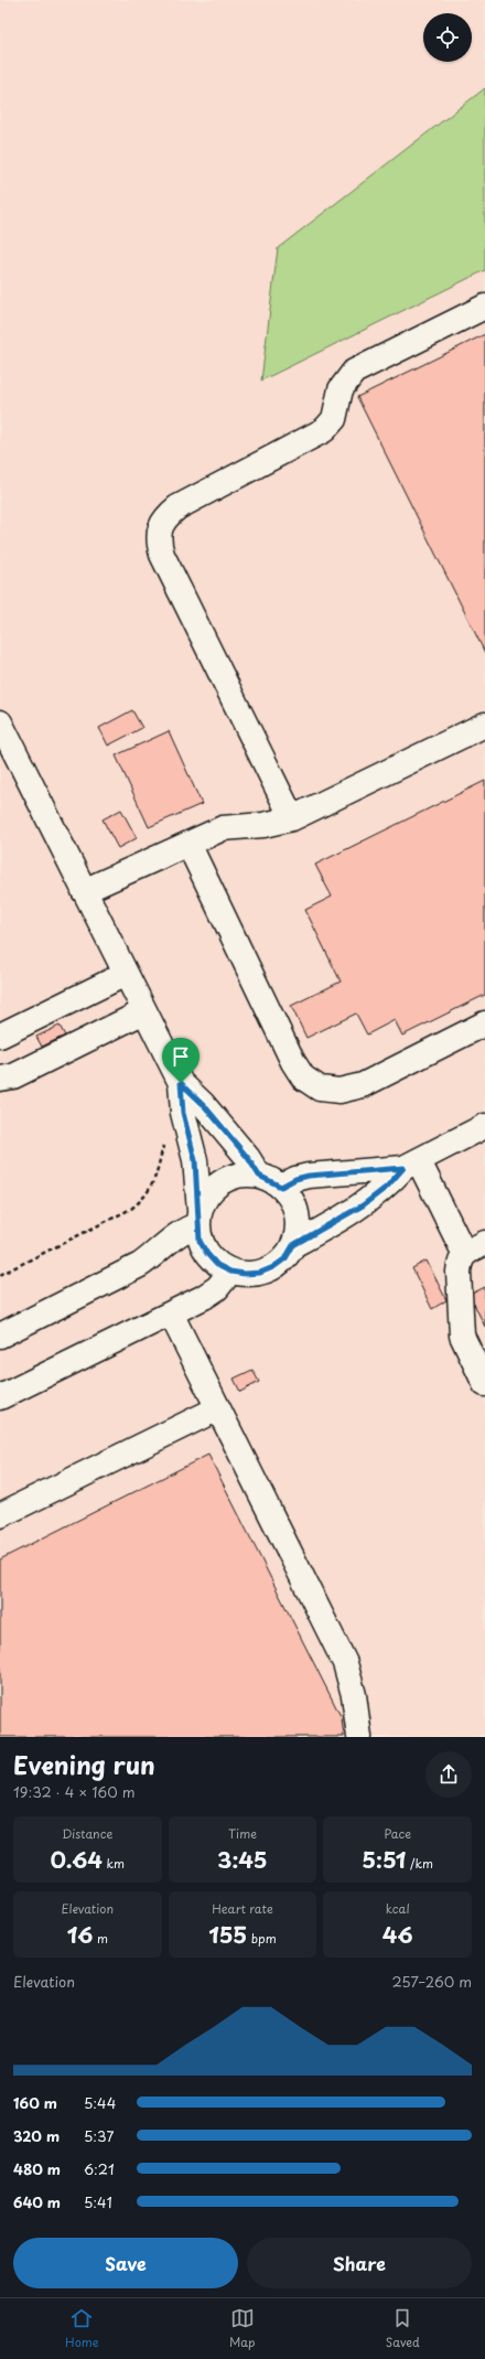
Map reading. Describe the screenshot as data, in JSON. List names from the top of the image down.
{
  "page": {
    "heading": ["Evening run", "19:32 · 4 × 160 m"],
    "stats": [
      ["Distance", "0.64 km"],
      ["Time", "3:45"],
      ["Pace", "5:51 /km"],
      ["Elevation", "16 m"],
      ["Heart rate", "155 bpm"],
      ["kcal", "46"]
    ],
    "chart": ["Elevation", "257–260 m"],
    "list": [
      {
        "name": "160 m",
        "note": "5:44"
      },
      {
        "name": "320 m",
        "note": "5:37"
      },
      {
        "name": "480 m",
        "note": "6:21"
      },
      {
        "name": "640 m",
        "note": "5:41"
      }
    ],
    "buttons": ["Save", "Share"],
    "tabs": ["Home", "Map", "Saved"]
  }
}
